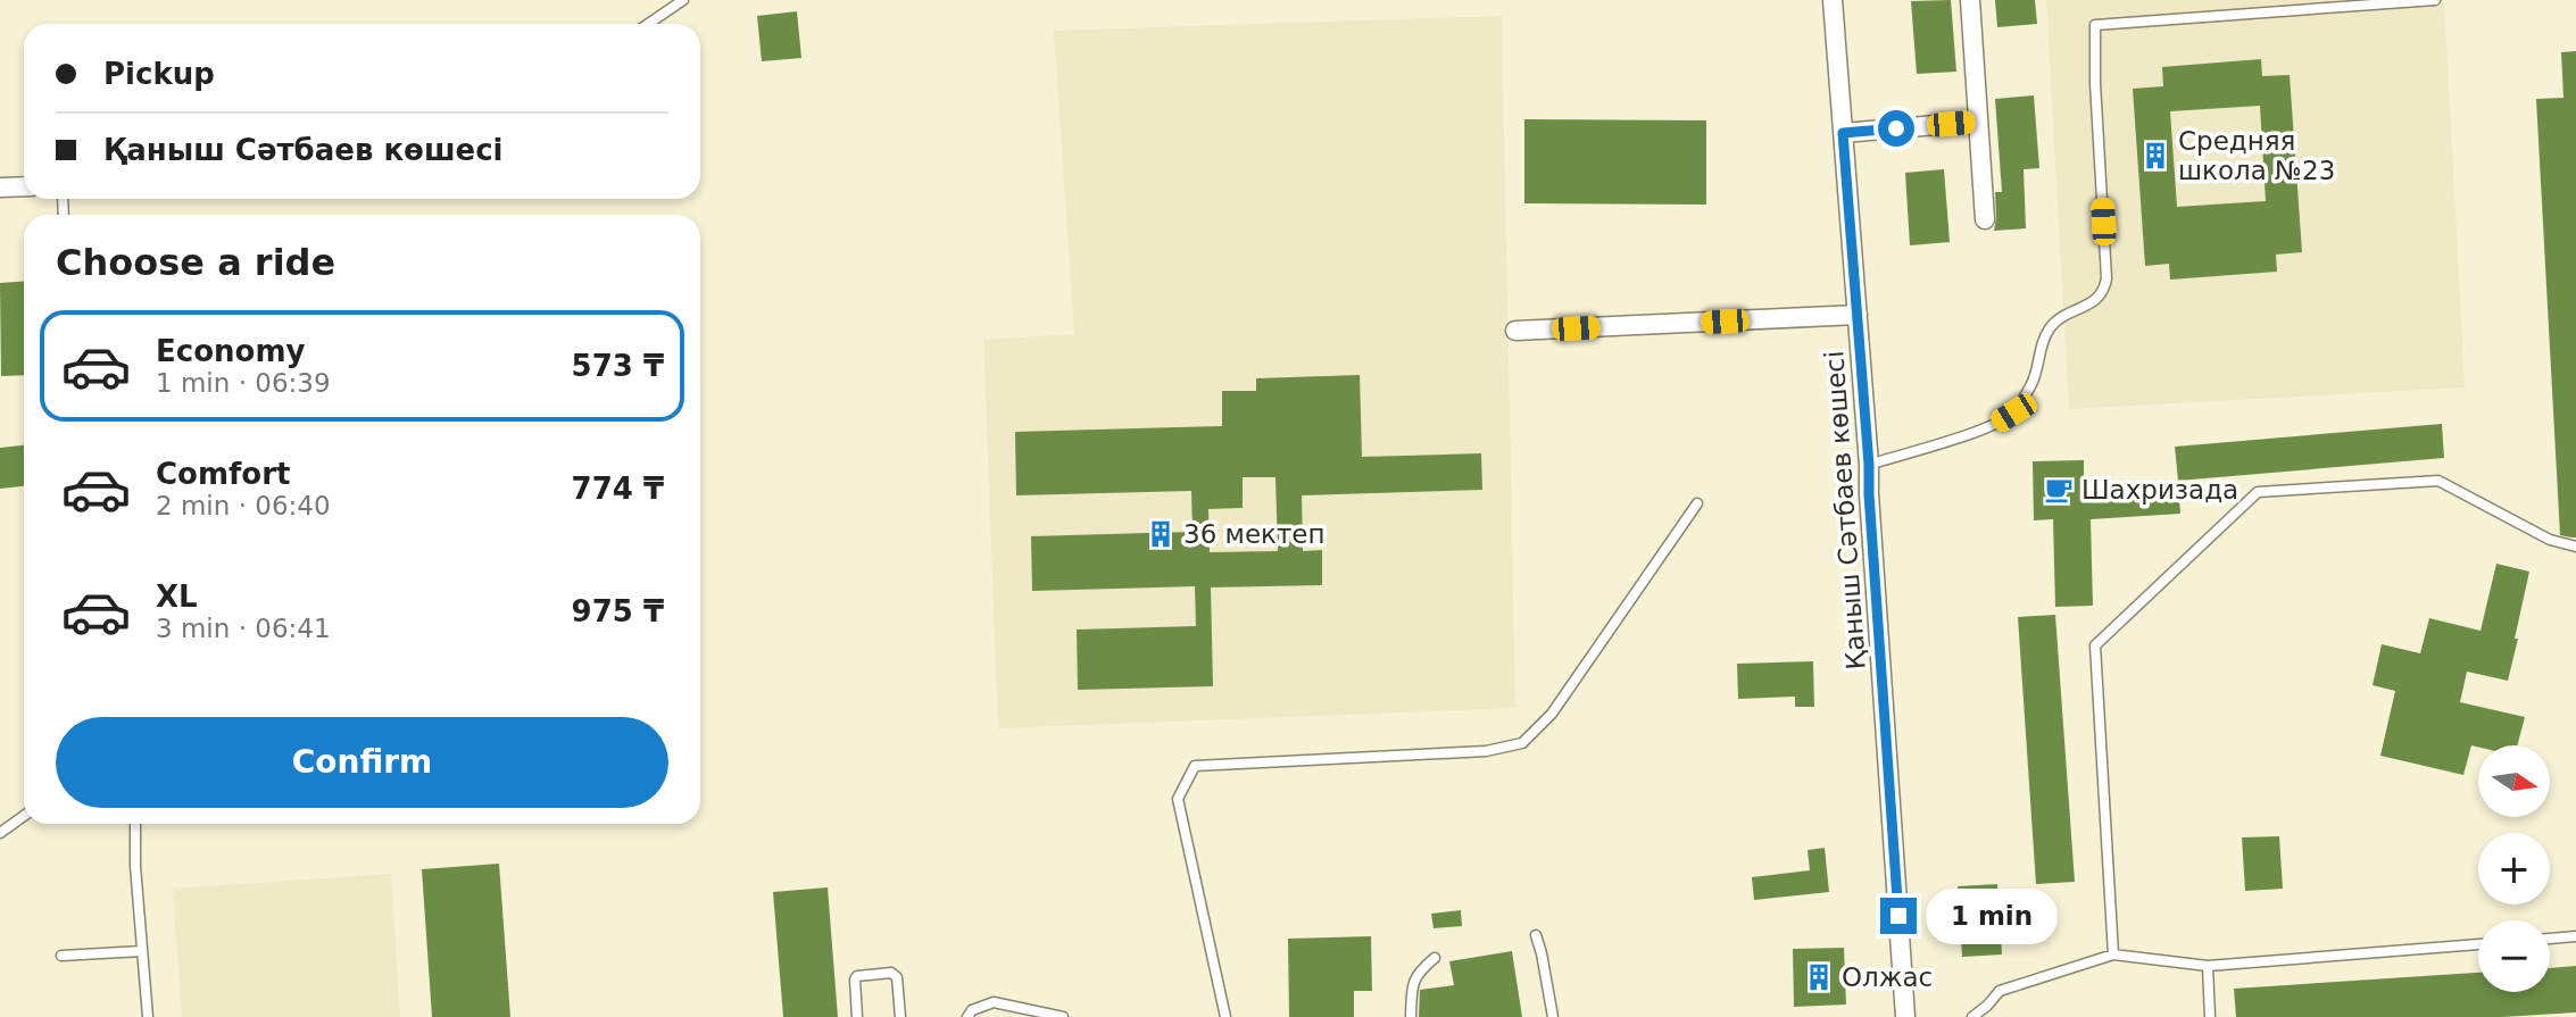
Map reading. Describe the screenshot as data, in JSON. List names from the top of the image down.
{
  "streets": {
    "street": ["Қаныш Сәтбаев көшесі"]
  },
  "places": {
    "building": ["Средняя школа №23", "36 мектеп", "Олжас"],
    "cafe": ["Шахризада"]
  },
  "north": "right",
  "page": {
    "banner": ["Pickup", "Қаныш Сәтбаев көшесі"],
    "heading": "Choose a ride",
    "list": [
      {
        "name": "Economy",
        "note": "1 min · 06:39",
        "value": "573 ₸"
      },
      {
        "name": "Comfort",
        "note": "2 min · 06:40",
        "value": "774 ₸"
      },
      {
        "name": "XL",
        "note": "3 min · 06:41",
        "value": "975 ₸"
      }
    ],
    "buttons": "Confirm",
    "map_buttons": ["+", "−"],
    "bubble": "1 min"
  }
}
